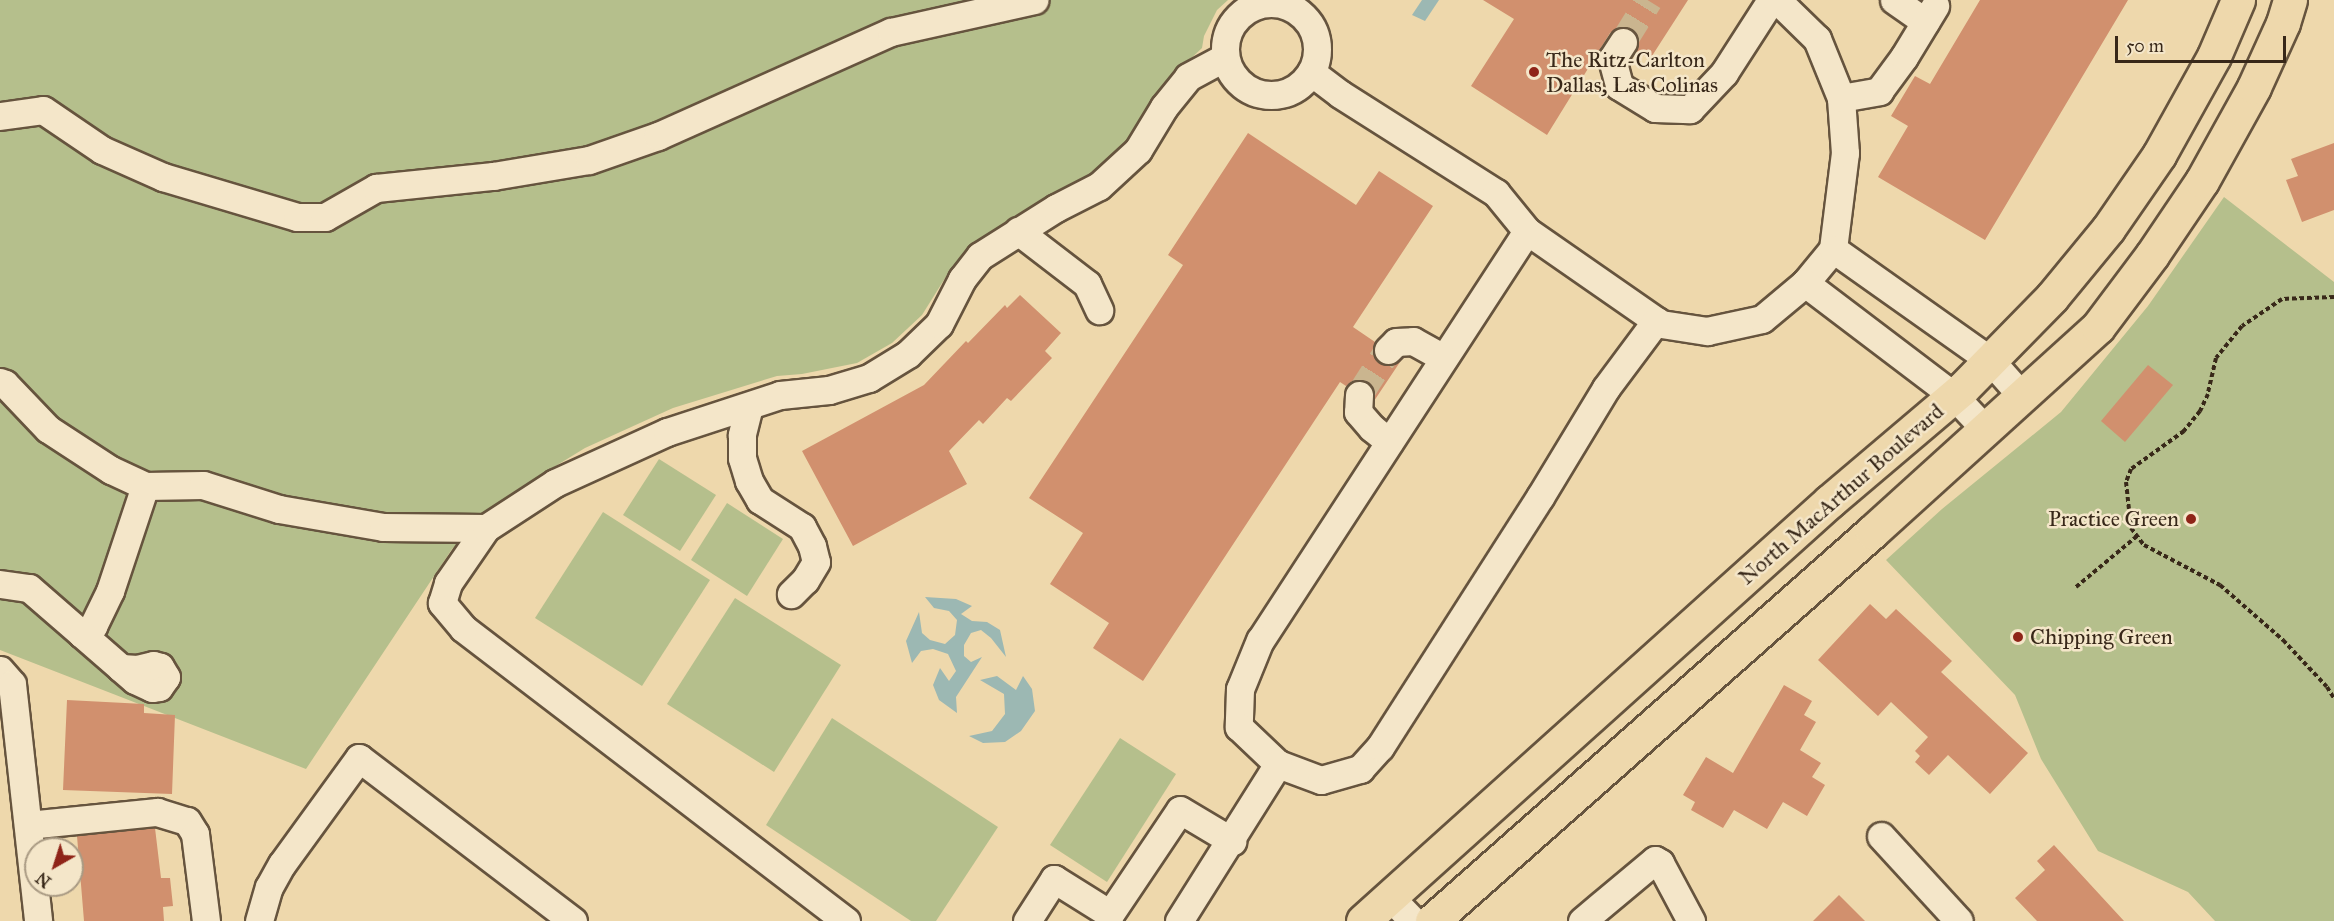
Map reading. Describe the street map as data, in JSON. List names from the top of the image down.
{
  "streets": {
    "main road": ["North MacArthur Boulevard"]
  },
  "places": ["The Ritz-Carlton Dallas, Las Colinas", "Practice Green", "Chipping Green"],
  "scale_bar": "50 m",
  "north": "bottom left"
}
